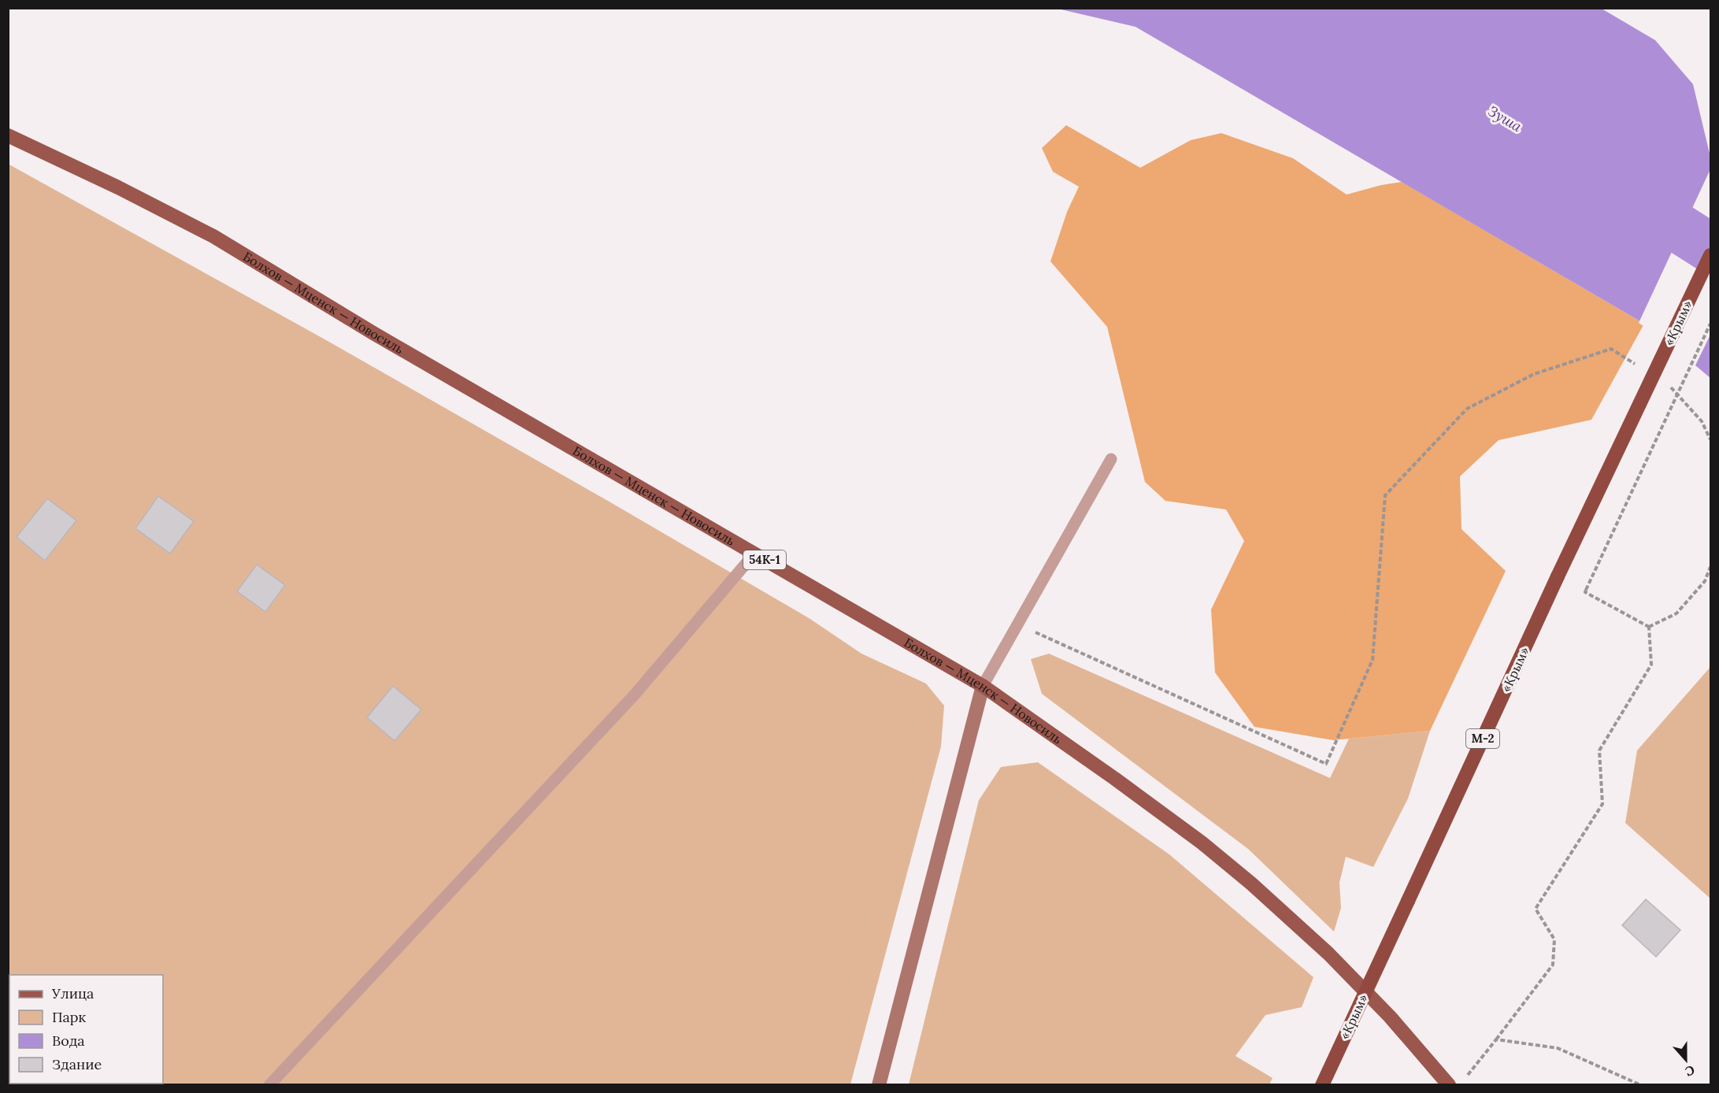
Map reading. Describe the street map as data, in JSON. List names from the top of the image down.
{
  "streets": {
    "highway": ["«Крым»", "М-2"],
    "main road": ["Болхов — Мценск — Новосиль", "54К-1"]
  },
  "water": ["Зуша"],
  "legend": [
    "Улица",
    "Парк",
    "Вода",
    "Здание"
  ],
  "north": "bottom"
}
